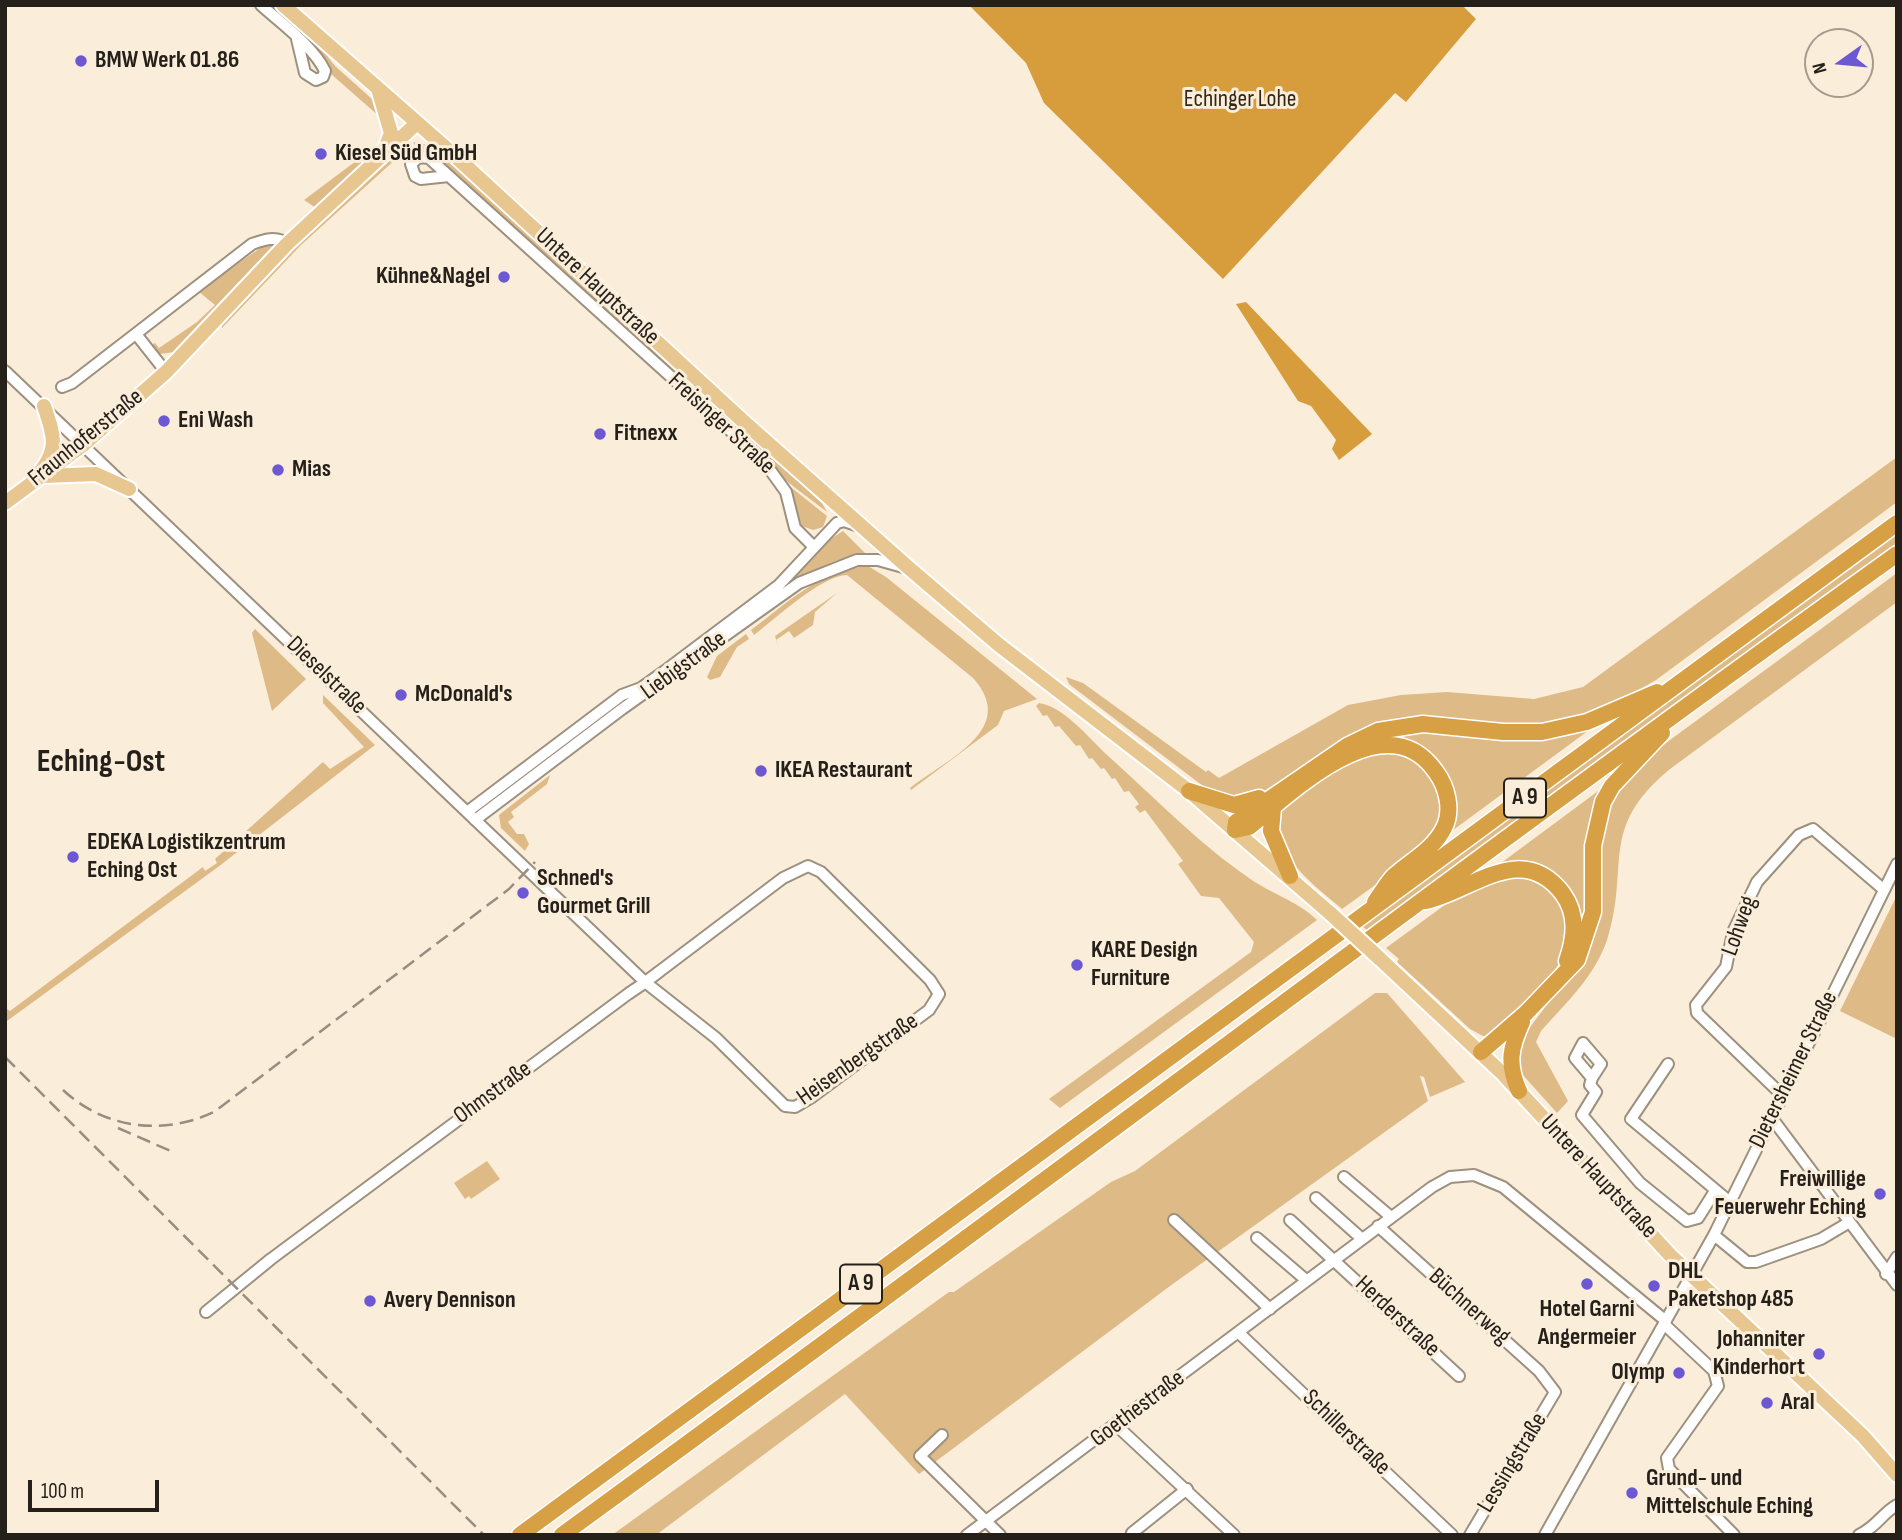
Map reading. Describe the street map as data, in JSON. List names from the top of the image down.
{
  "streets": {
    "highway": ["A 9"],
    "main road": ["Untere Hauptstraße", "Fraunhoferstraße"],
    "street": [
      "Freisinger Straße",
      "Liebigstraße",
      "Dieselstraße",
      "Lohweg",
      "Heisenbergstraße",
      "Dietersheimer Straße",
      "Ohmstraße",
      "Büchnerweg",
      "Herderstraße",
      "Goethestraße",
      "Schillerstraße",
      "Lessingstraße"
    ]
  },
  "crossings": [
    ["Untere Hauptstraße", "Fraunhoferstraße"],
    ["Untere Hauptstraße", "Liebigstraße"],
    ["Untere Hauptstraße", "Dietersheimer Straße"],
    ["Freisinger Straße", "Liebigstraße"],
    ["Fraunhoferstraße", "Dieselstraße"],
    ["Liebigstraße", "Dieselstraße"],
    ["Dieselstraße", "Heisenbergstraße"],
    ["Dieselstraße", "Ohmstraße"],
    ["Lohweg", "Dietersheimer Straße"],
    ["Heisenbergstraße", "Ohmstraße"],
    ["Dietersheimer Straße", "Goethestraße"],
    ["Büchnerweg", "Goethestraße"],
    ["Büchnerweg", "Lessingstraße"],
    ["Herderstraße", "Goethestraße"],
    ["Goethestraße", "Schillerstraße"]
  ],
  "districts": ["Eching-Ost"],
  "parks": ["Echinger Lohe"],
  "places": [
    "BMW Werk 01.86",
    "Kiesel Süd GmbH",
    "Kühne&Nagel",
    "Eni Wash",
    "Fitnexx",
    "Mias",
    "McDonald's",
    "IKEA Restaurant",
    "EDEKA Logistikzentrum Eching Ost",
    "Schned's Gourmet Grill",
    "KARE Design Furniture",
    "Freiwillige Feuerwehr Eching",
    "Hotel Garni Angermeier",
    "DHL Paketshop 485",
    "Avery Dennison",
    "Johanniter Kinderhort",
    "Olymp",
    "Aral",
    "Grund- und Mittelschule Eching"
  ],
  "scale_bar": "100 m",
  "north": "left"
}
